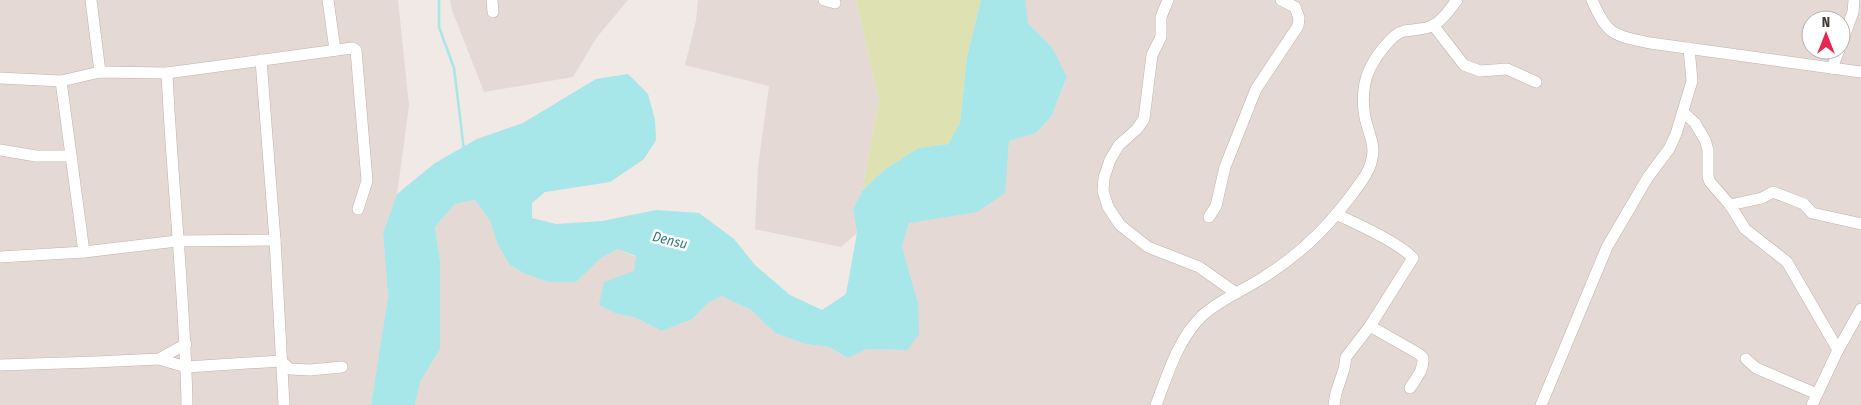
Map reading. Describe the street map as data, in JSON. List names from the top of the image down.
{
  "water": ["Densu"],
  "north": "top"
}
